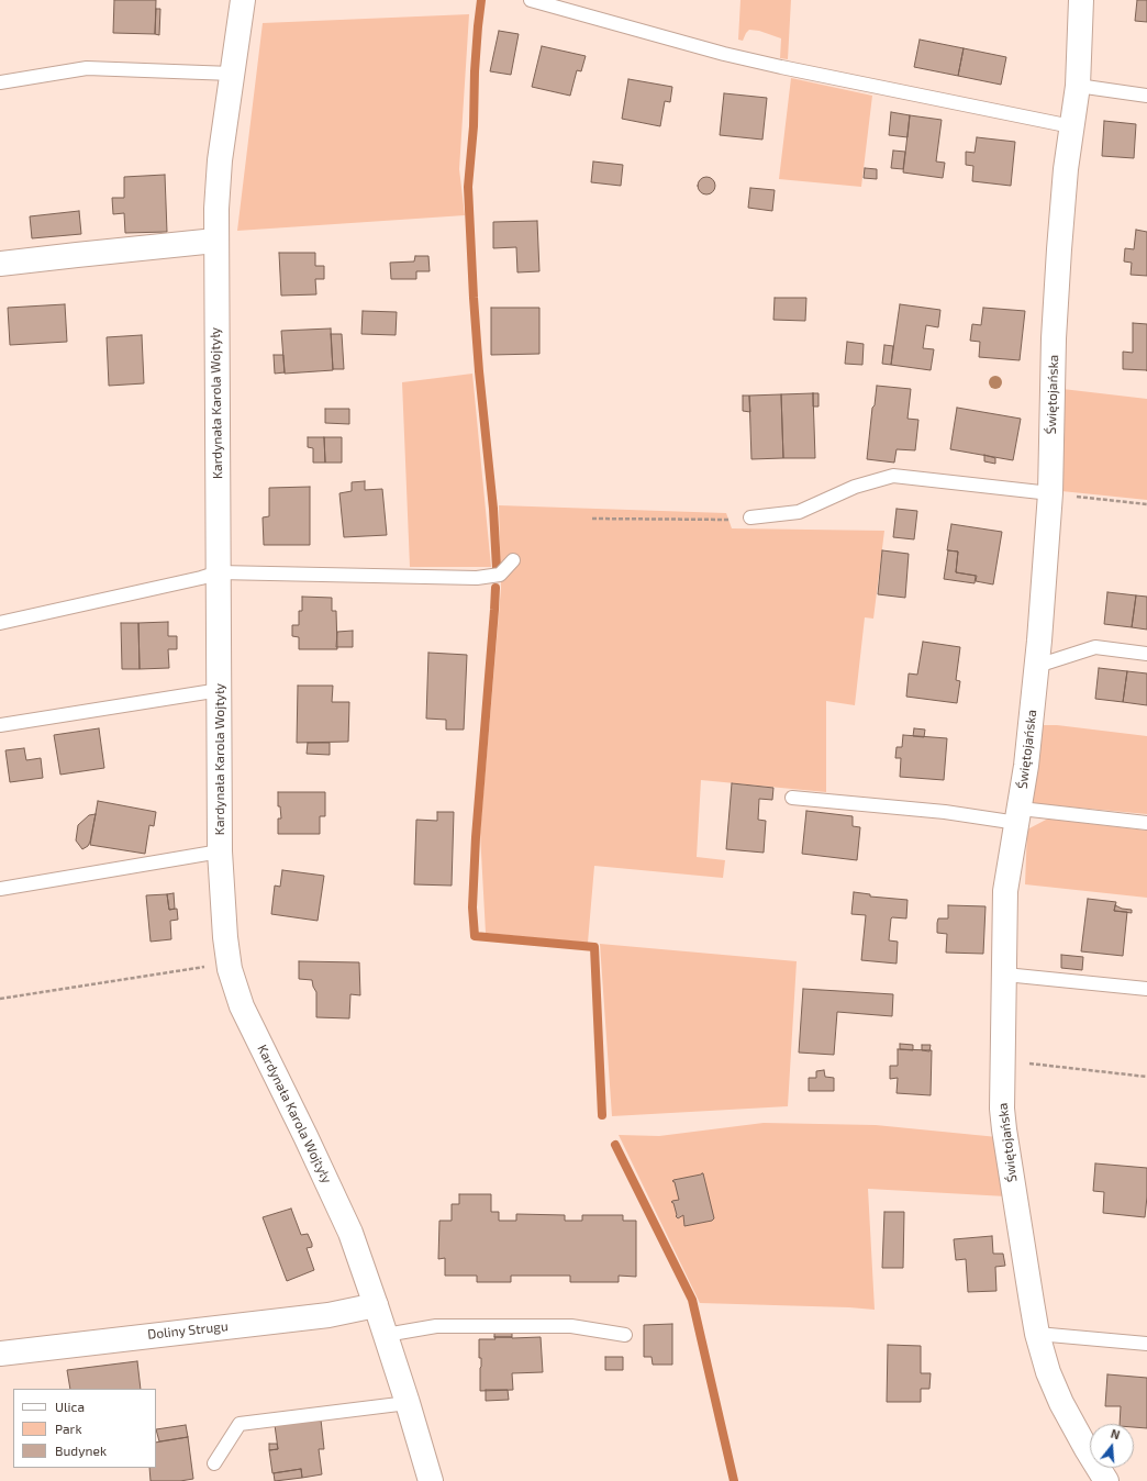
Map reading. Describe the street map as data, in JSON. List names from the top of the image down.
{
  "streets": {
    "street": ["Świętojańska", "Kardynała Karola Wojtyły", "Doliny Strugu"]
  },
  "crossings": [
    ["Kardynała Karola Wojtyły", "Doliny Strugu"]
  ],
  "legend": ["Ulica", "Park", "Budynek"],
  "north": "top"
}
